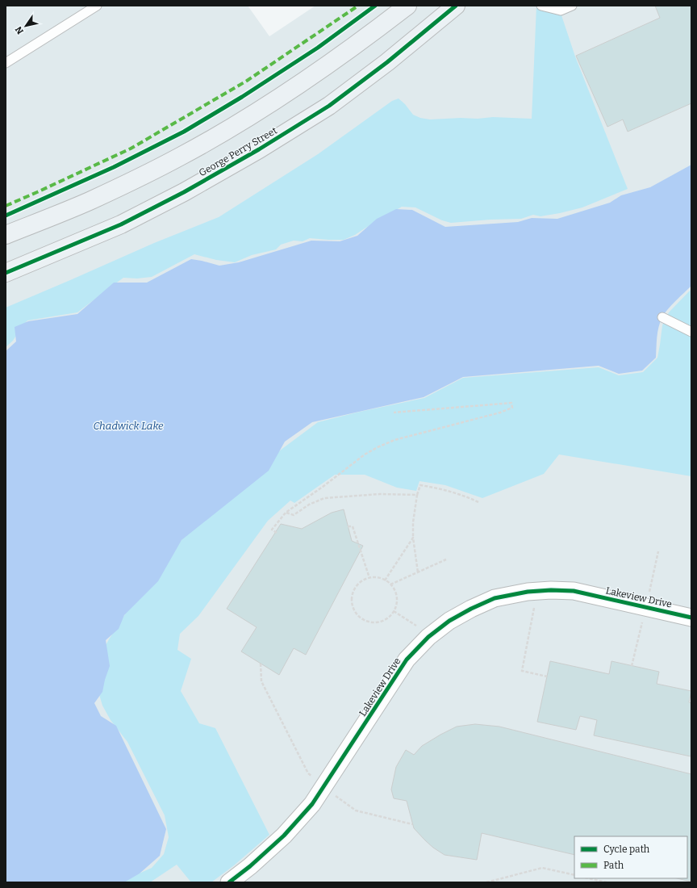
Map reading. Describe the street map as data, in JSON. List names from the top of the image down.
{
  "streets": {
    "street": ["George Perry Street", "Lakeview Drive"]
  },
  "water": ["Chadwick Lake"],
  "legend": ["Cycle path", "Path"],
  "north": "bottom left"
}
